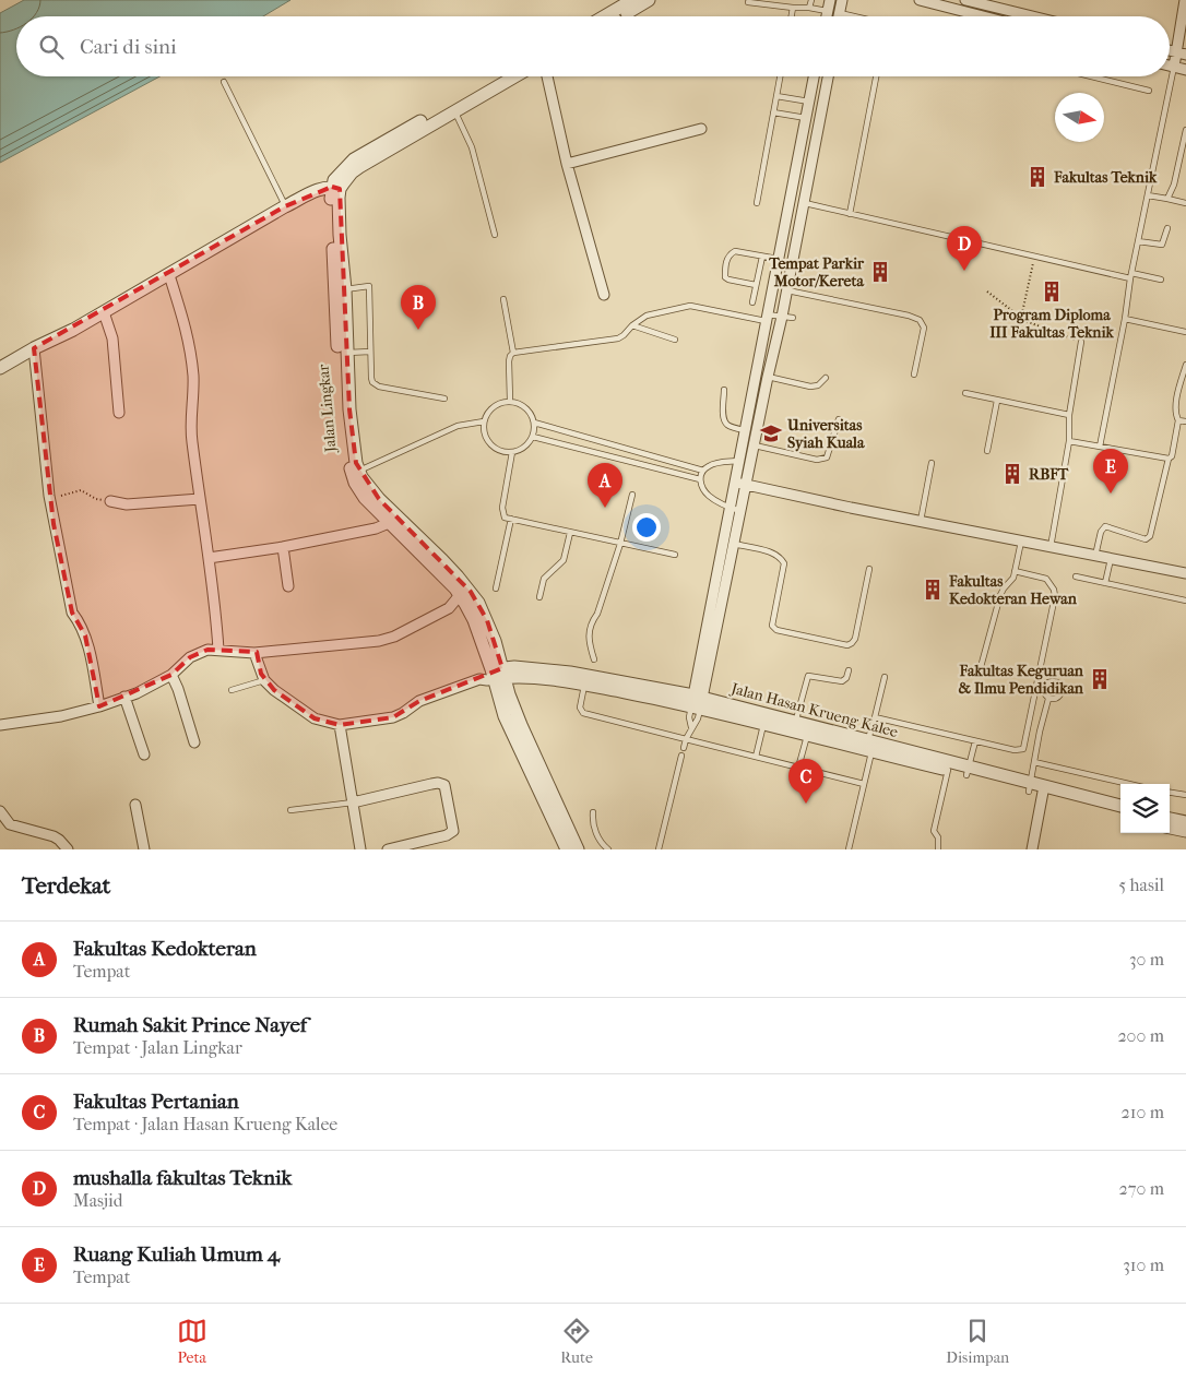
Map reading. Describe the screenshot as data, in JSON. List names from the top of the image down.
{
  "streets": {
    "street": ["Jalan Lingkar", "Jalan Hasan Krueng Kalee"]
  },
  "crossings": [
    ["Jalan Lingkar", "Jalan Hasan Krueng Kalee"]
  ],
  "places": {
    "building": [
      "Fakultas Teknik",
      "Tempat Parkir Motor/Kereta",
      "Program Diploma III Fakultas Teknik",
      "RBFT",
      "Fakultas Kedokteran Hewan",
      "Fakultas Keguruan & Ilmu Pendidikan"
    ],
    "school or university": ["Universitas Syiah Kuala"]
  },
  "north": "right",
  "page": {
    "search": "Cari di sini",
    "pins": [
      "D",
      "B",
      "E",
      "A",
      "C"
    ],
    "heading": ["Terdekat", "5 hasil"],
    "list": [
      {
        "mark": "A",
        "name": "Fakultas Kedokteran",
        "note": "Tempat",
        "value": "30 m"
      },
      {
        "mark": "B",
        "name": "Rumah Sakit Prince Nayef",
        "note": "Tempat · Jalan Lingkar",
        "value": "200 m"
      },
      {
        "mark": "C",
        "name": "Fakultas Pertanian",
        "note": "Tempat · Jalan Hasan Krueng Kalee",
        "value": "210 m"
      },
      {
        "mark": "D",
        "name": "mushalla fakultas Teknik",
        "note": "Masjid",
        "value": "270 m"
      },
      {
        "mark": "E",
        "name": "Ruang Kuliah Umum 4",
        "note": "Tempat",
        "value": "310 m"
      }
    ],
    "nav": ["Peta", "Rute", "Disimpan"]
  }
}
